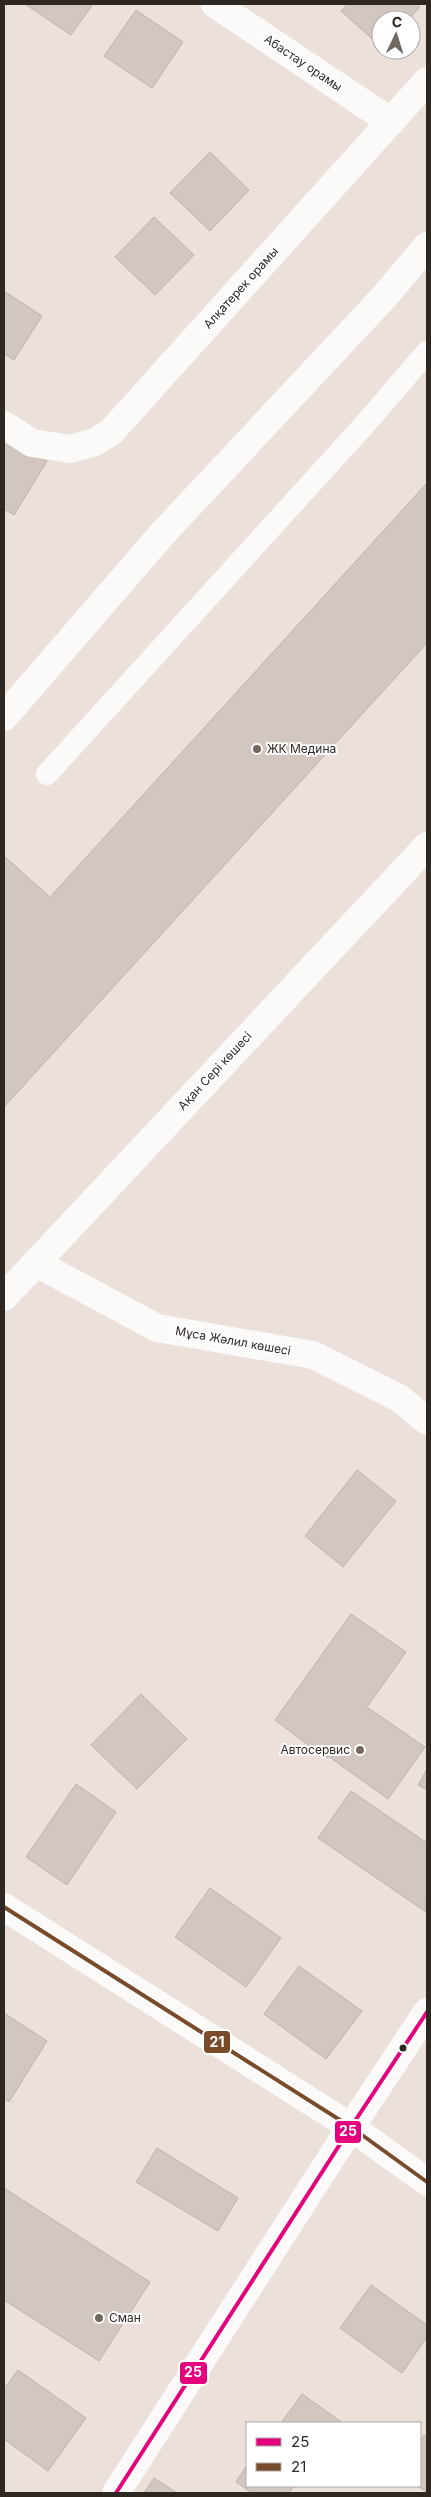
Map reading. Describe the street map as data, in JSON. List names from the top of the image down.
{
  "streets": {
    "street": [
      "Абастау орамы",
      "Алқатерек орамы",
      "Ақан Сері көшесі",
      "Мұса Жәлил көшесі"
    ]
  },
  "crossings": [
    ["Абастау орамы", "Алқатерек орамы"],
    ["Ақан Сері көшесі", "Мұса Жәлил көшесі"]
  ],
  "places": ["ЖК Медина", "Автосервис", "Сман"],
  "lines": ["transit line 21", "transit line 25"],
  "legend": ["25", "21"],
  "north": "top"
}
